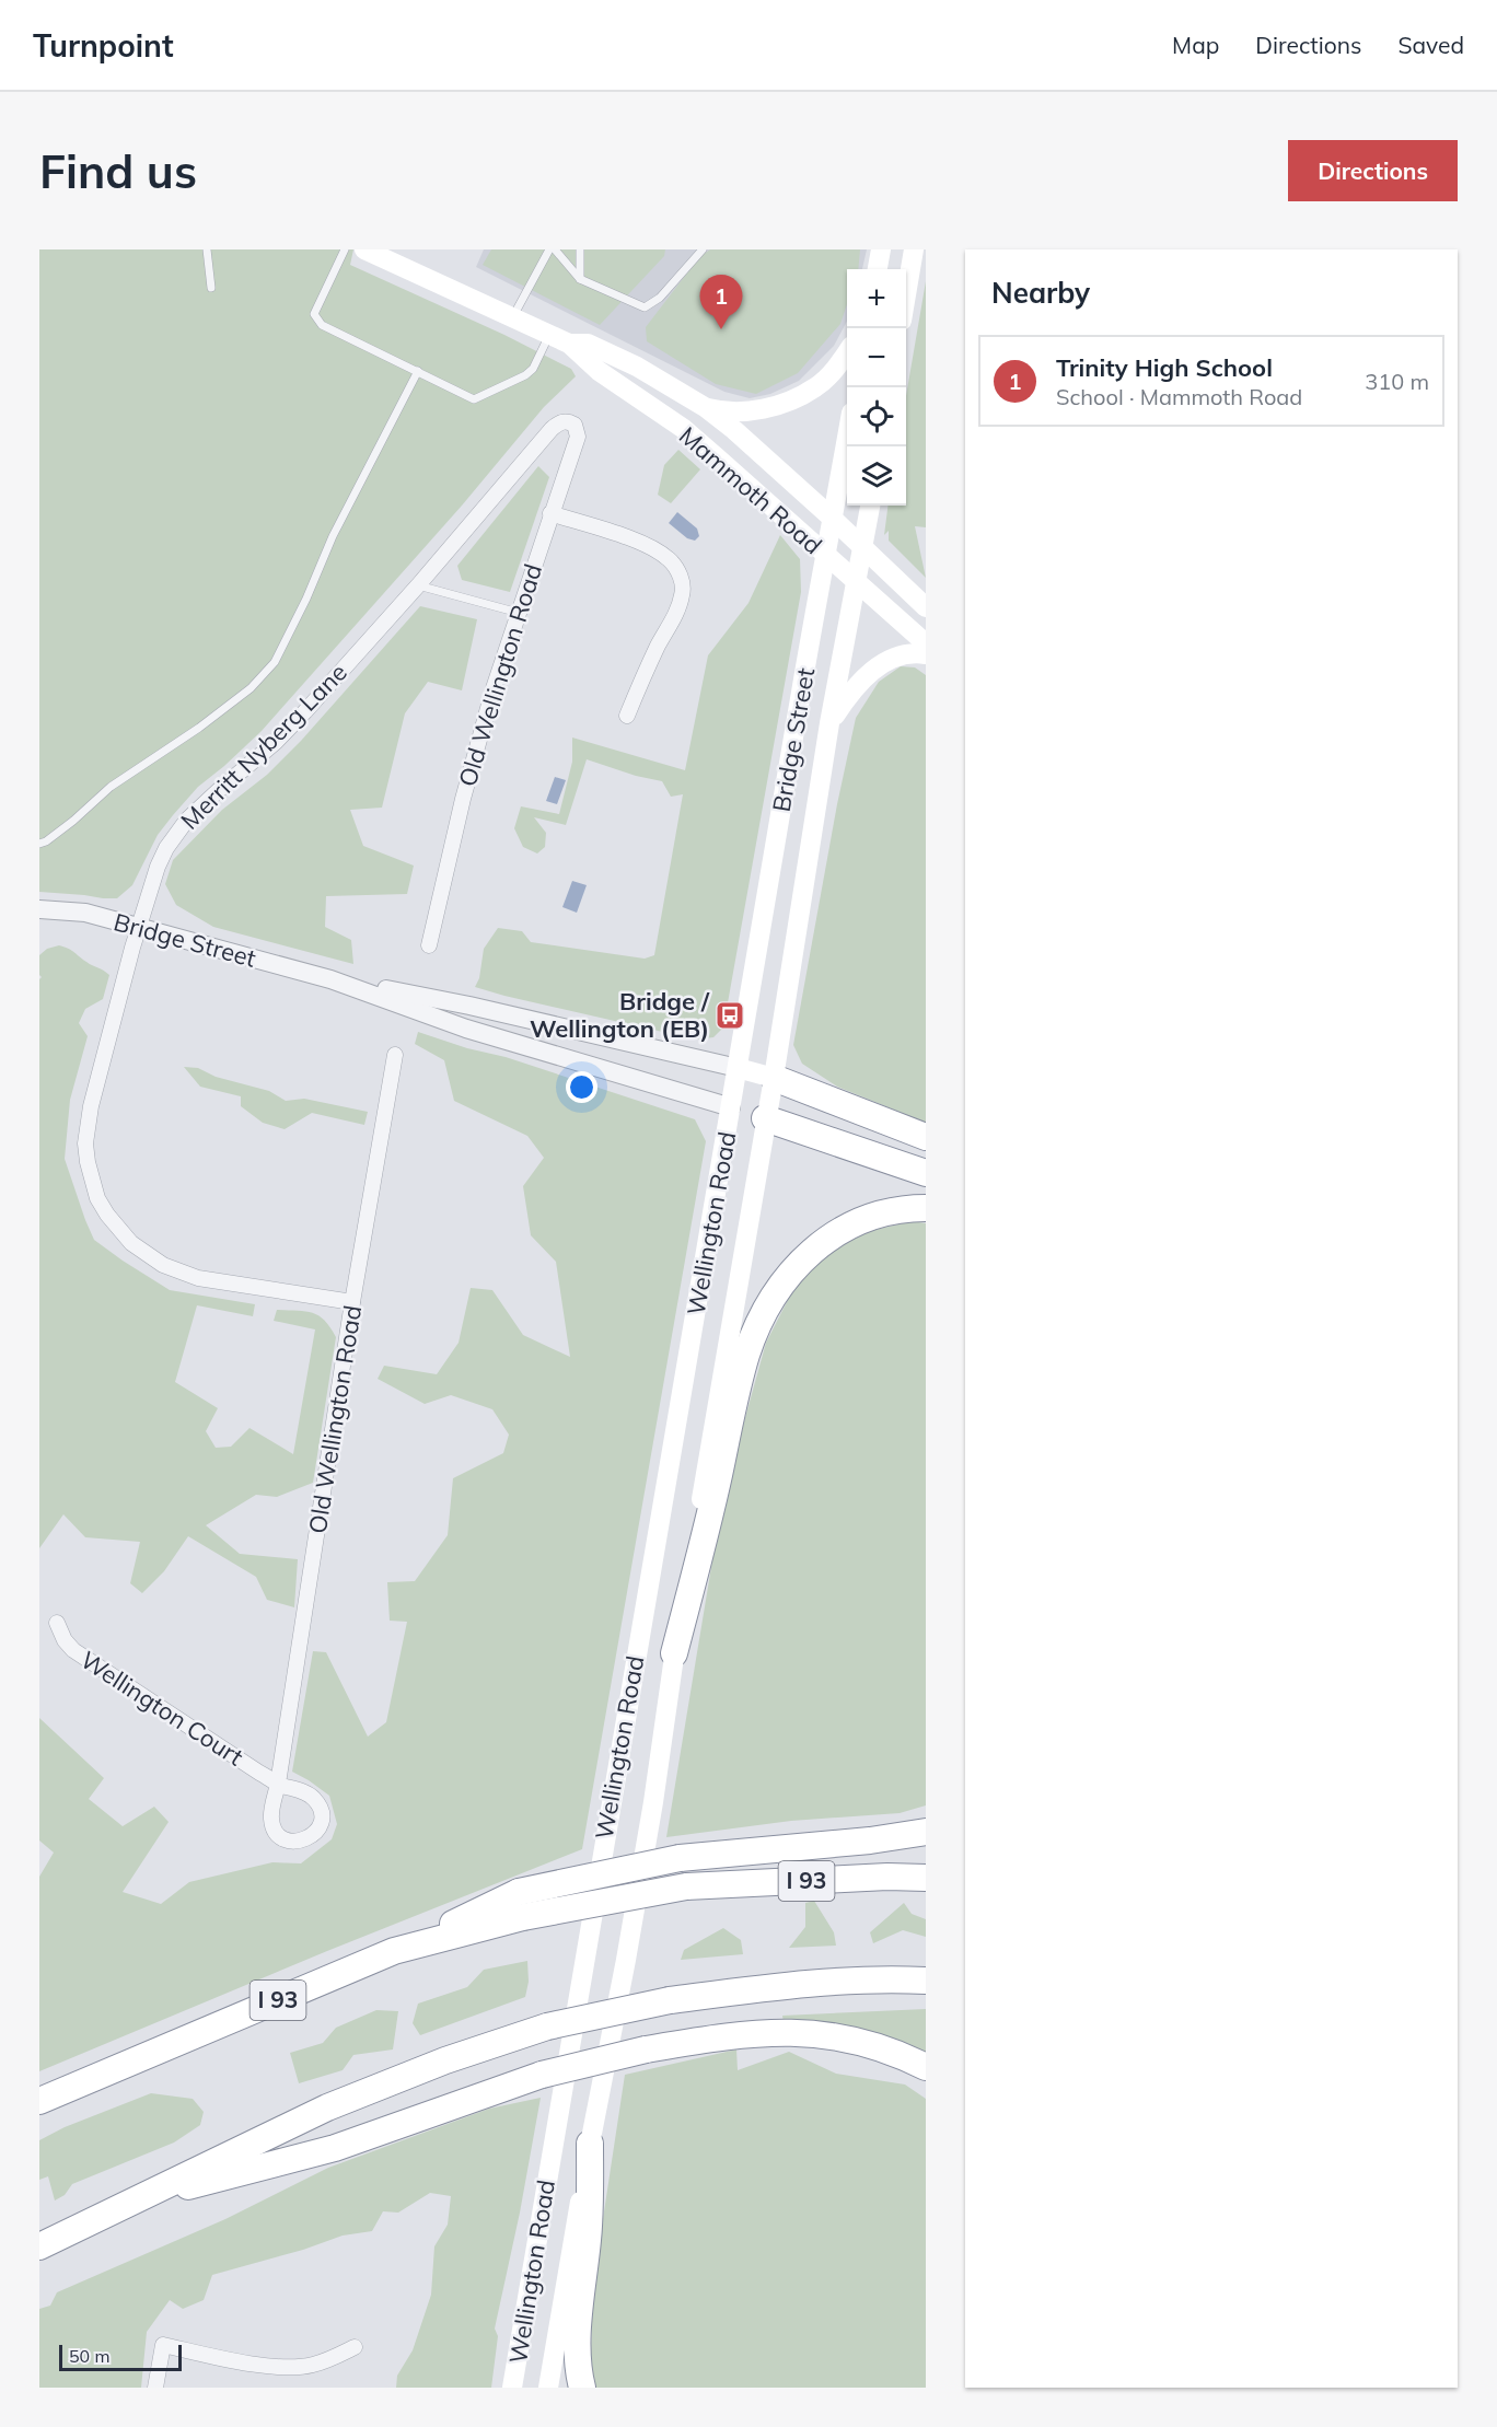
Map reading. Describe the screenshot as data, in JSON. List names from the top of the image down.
{
  "streets": {
    "highway": ["I 93"],
    "main road": ["Mammoth Road", "Bridge Street", "Wellington Road"],
    "street": ["Old Wellington Road", "Merritt Nyberg Lane", "Wellington Court"]
  },
  "crossings": [
    ["Mammoth Road", "Bridge Street"],
    ["Old Wellington Road", "Merritt Nyberg Lane"],
    ["Old Wellington Road", "Wellington Court"],
    ["Bridge Street", "Merritt Nyberg Lane"],
    ["Bridge Street", "Wellington Road"]
  ],
  "places": {
    "bus stop": ["Bridge / Wellington (EB)"]
  },
  "scale_bar": "50 m",
  "page": {
    "header": "Turnpoint",
    "nav": ["Map", "Directions", "Saved"],
    "buttons": "Directions",
    "title": "Find us",
    "heading": "Nearby",
    "map_buttons": ["+", "−"],
    "pins": "1",
    "list": [
      {
        "mark": "1",
        "name": "Trinity High School",
        "note": "School · Mammoth Road",
        "value": "310 m"
      }
    ],
    "scale": "50 m"
  }
}
